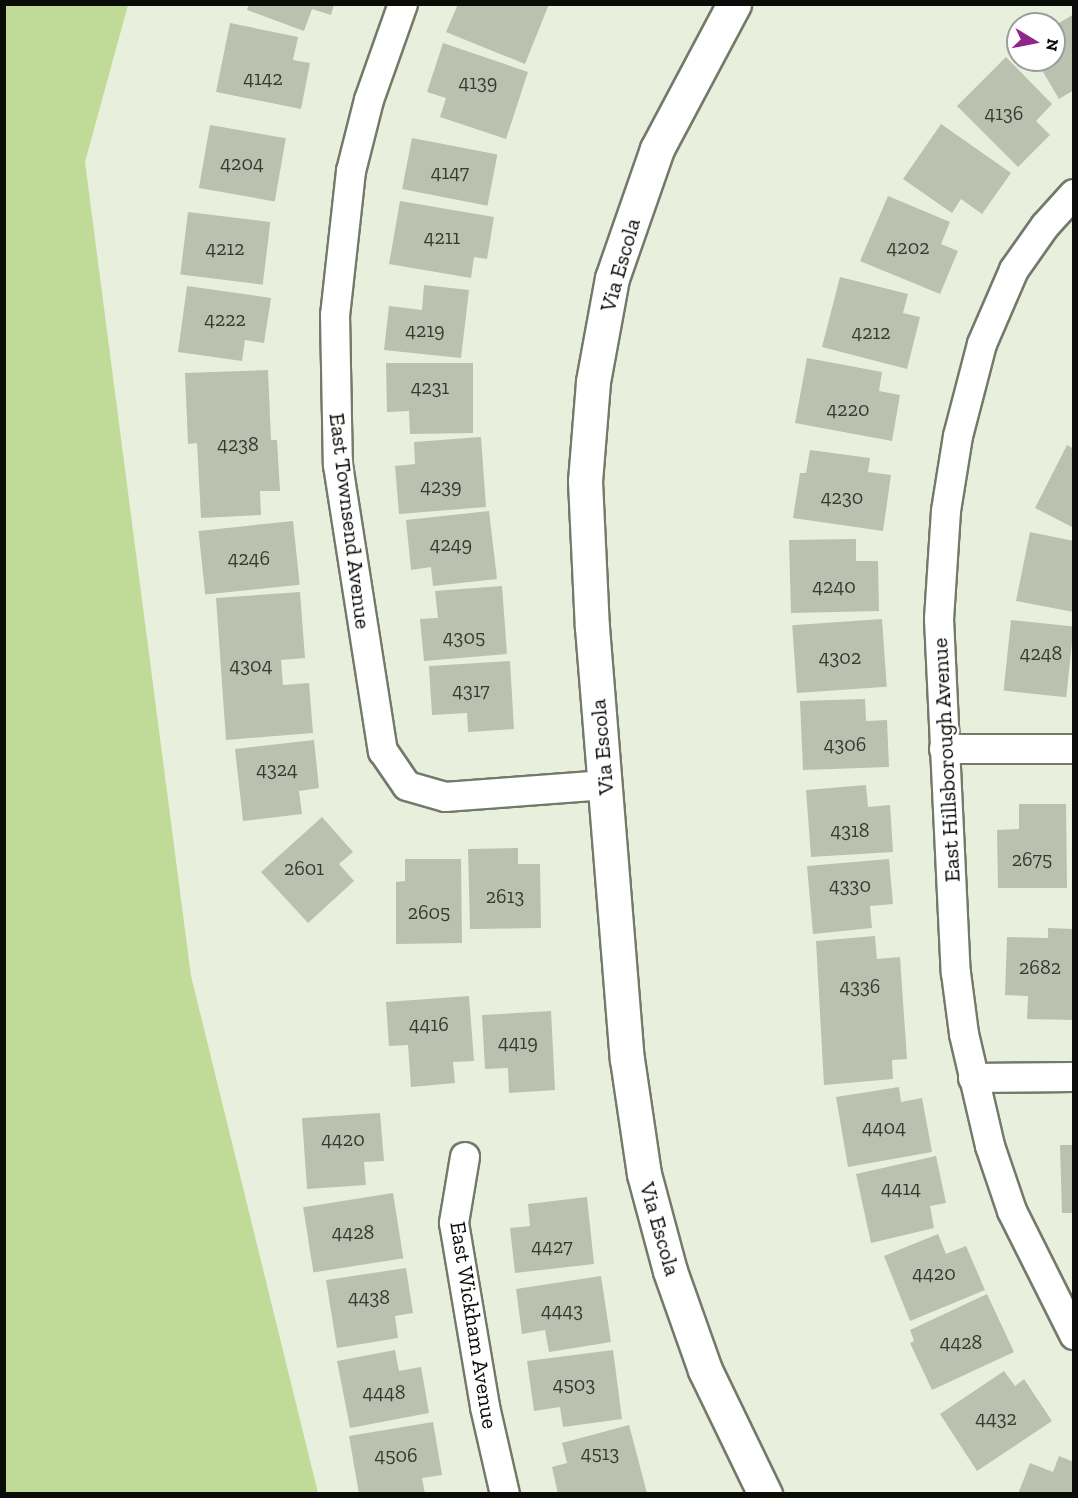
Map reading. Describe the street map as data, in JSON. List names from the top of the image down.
{
  "streets": {
    "main road": ["Via Escola"],
    "street": ["East Townsend Avenue", "East Hillsborough Avenue", "East Wickham Avenue"]
  },
  "crossings": [
    ["Via Escola", "East Townsend Avenue"]
  ],
  "house_numbers": [
    "4142",
    "4139",
    "4136",
    "4204",
    "4147",
    "4211",
    "4202",
    "4212",
    "4222",
    "4219",
    "4212",
    "4231",
    "4220",
    "4238",
    "4239",
    "4230",
    "4249",
    "4246",
    "4240",
    "4305",
    "4248",
    "4302",
    "4304",
    "4317",
    "4306",
    "4324",
    "4318",
    "2675",
    "2601",
    "4330",
    "2613",
    "2605",
    "2682",
    "4336",
    "4416",
    "4419",
    "4404",
    "4420",
    "4414",
    "4428",
    "4427",
    "4420",
    "4438",
    "4443",
    "4428",
    "4503",
    "4448",
    "4432",
    "4513",
    "4506"
  ],
  "north": "right"
}
